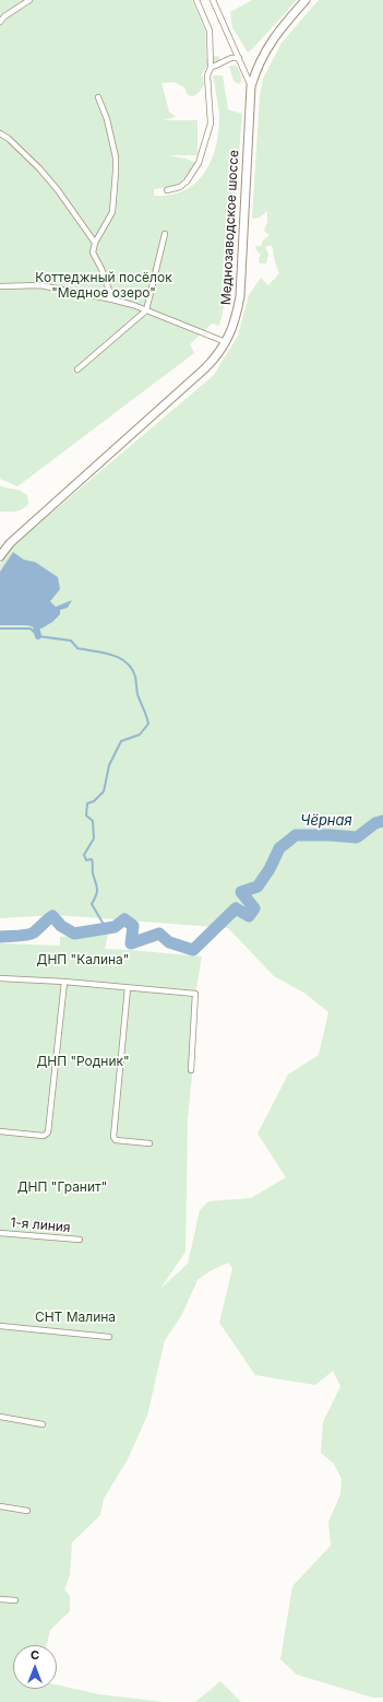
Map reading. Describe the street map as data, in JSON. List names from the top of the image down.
{
  "streets": {
    "main road": ["Меднозаводское шоссе"],
    "street": ["1-я линия"]
  },
  "water": ["Чёрная"],
  "parks": [
    "Коттеджный посёлок \"Медное озеро\"",
    "ДНП \"Калина\"",
    "ДНП \"Родник\"",
    "ДНП \"Гранит\"",
    "СНТ Малина"
  ],
  "north": "top"
}
